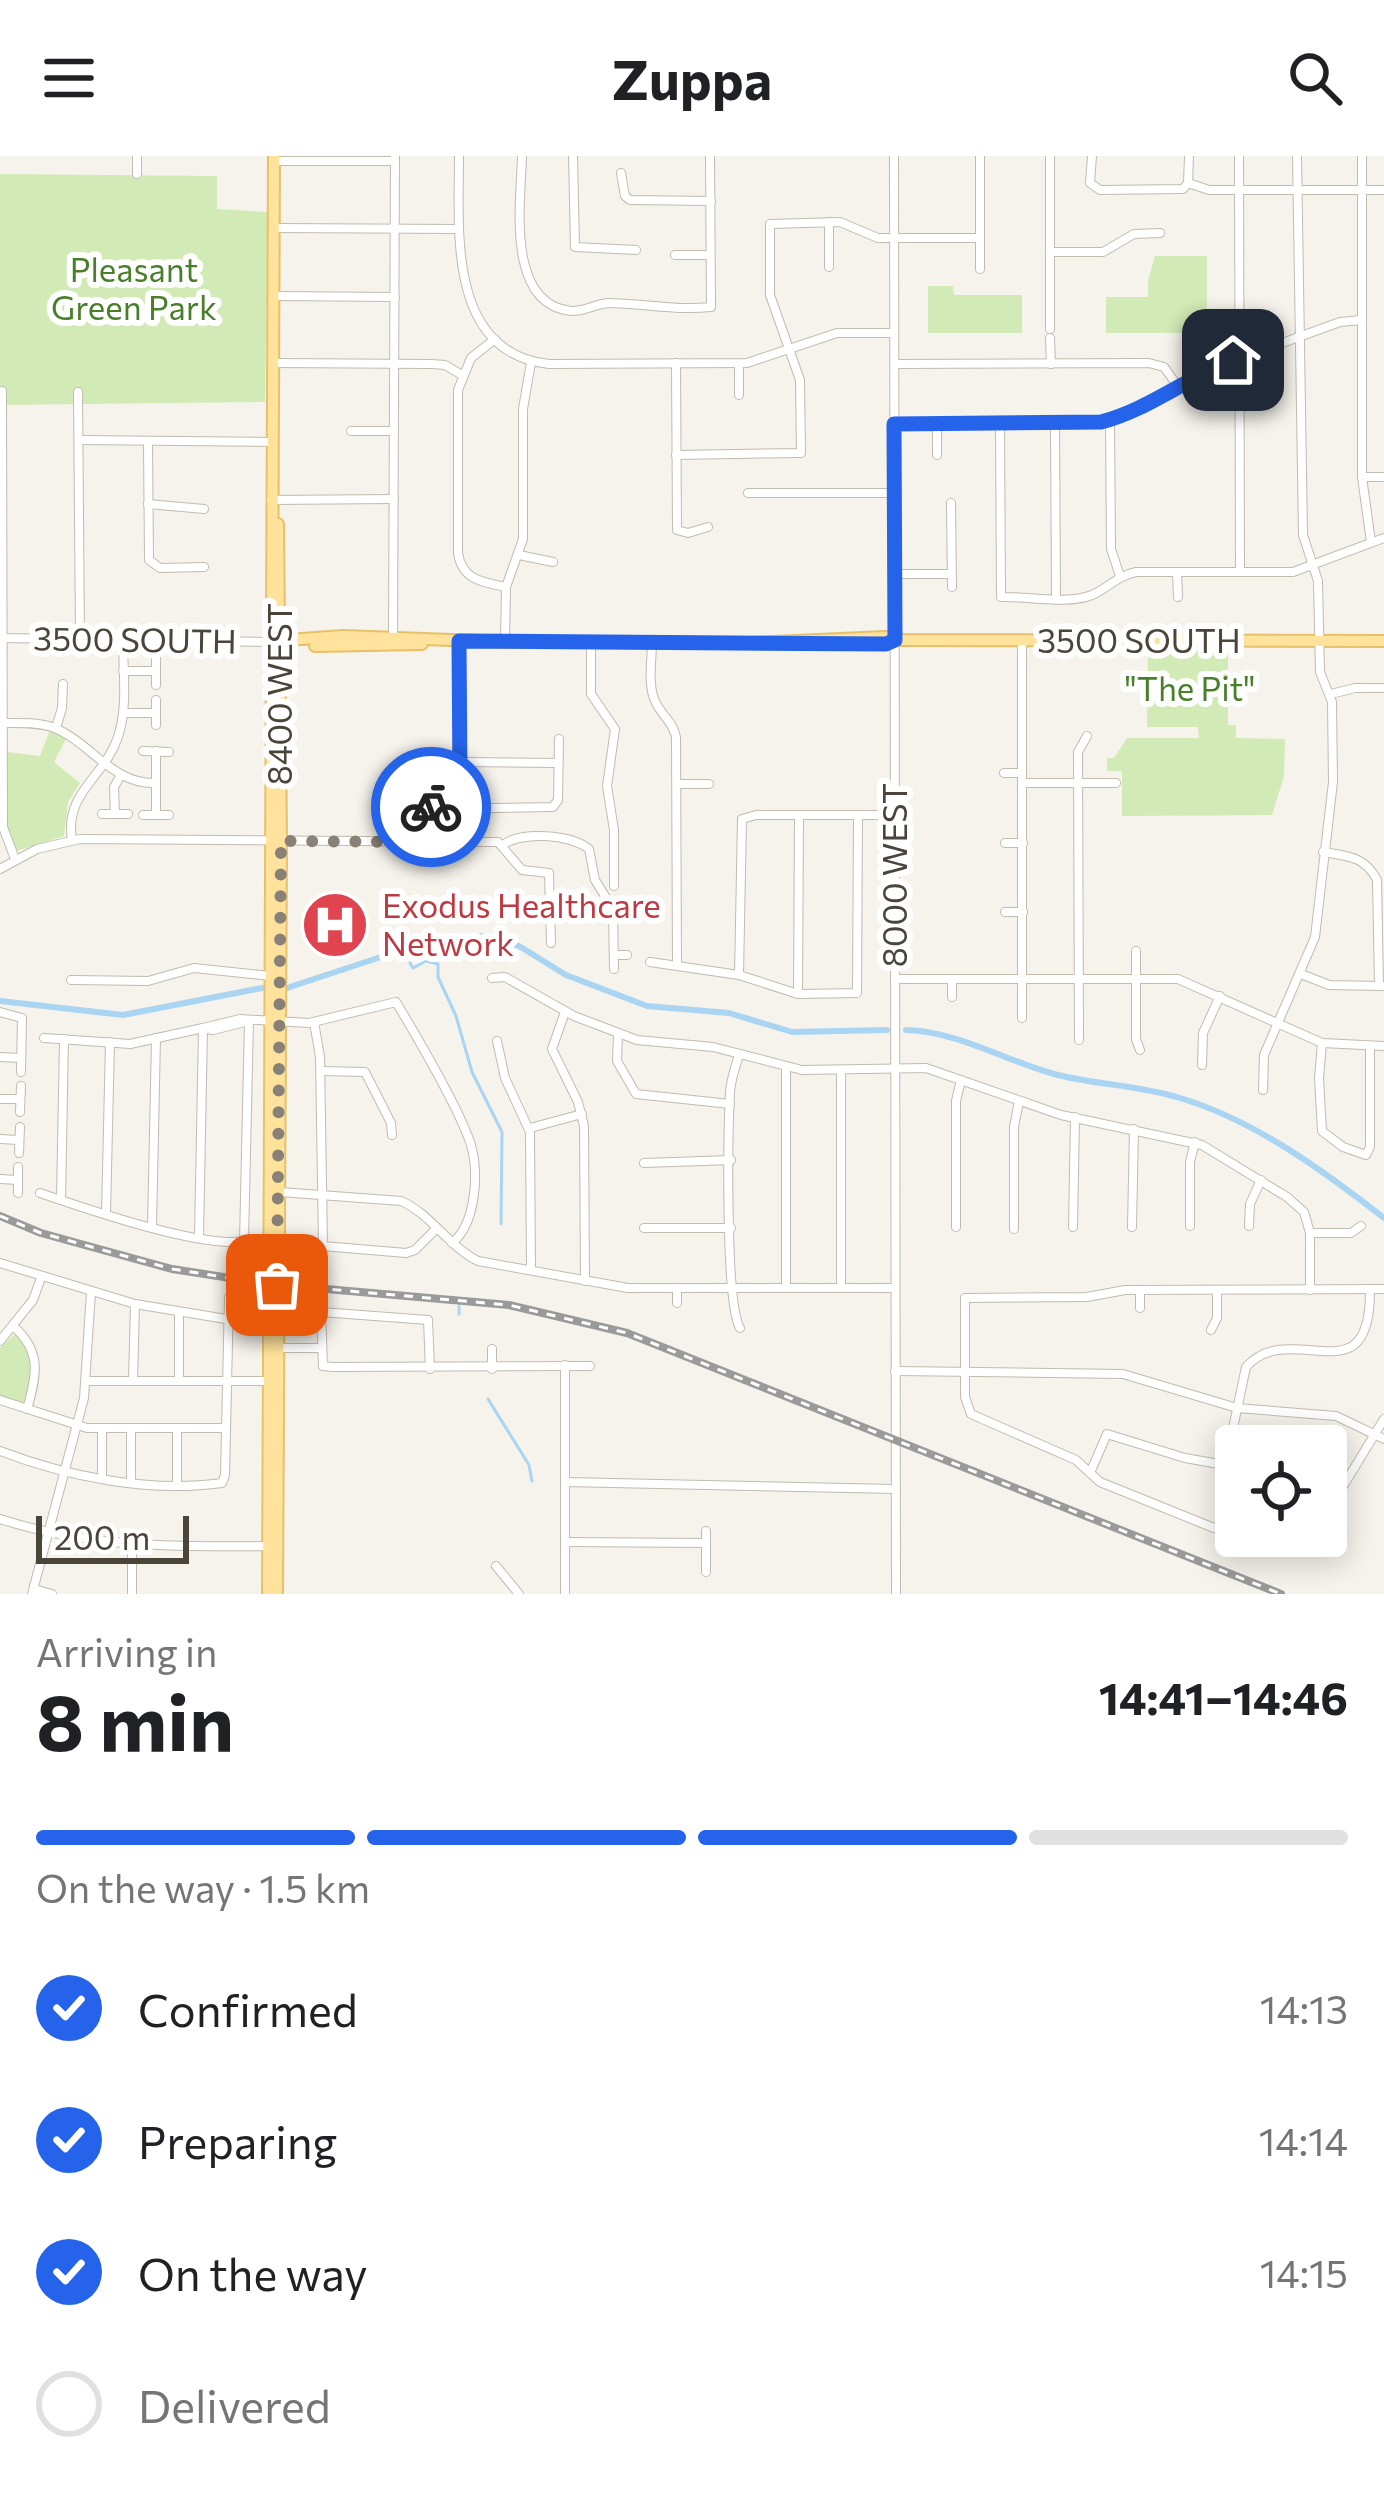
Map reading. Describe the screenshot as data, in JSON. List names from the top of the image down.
{
  "streets": {
    "main road": ["3500 SOUTH", "8400 WEST"],
    "street": ["8000 WEST"]
  },
  "crossings": [
    ["3500 SOUTH", "8400 WEST"],
    ["3500 SOUTH", "8000 WEST"]
  ],
  "parks": ["Pleasant Green Park", "\"The Pit\""],
  "places": {
    "hospital": ["Exodus Healthcare Network"]
  },
  "scale_bar": "200 m",
  "page": {
    "header": "Zuppa",
    "scale": "200 m",
    "heading": ["8 min", "Arriving in", "14:41–14:46"],
    "bar": "On the way · 1.5 km",
    "list": [
      ["Confirmed", "14:13"],
      ["Preparing", "14:14"],
      ["On the way", "14:15"],
      "Delivered"
    ]
  }
}
